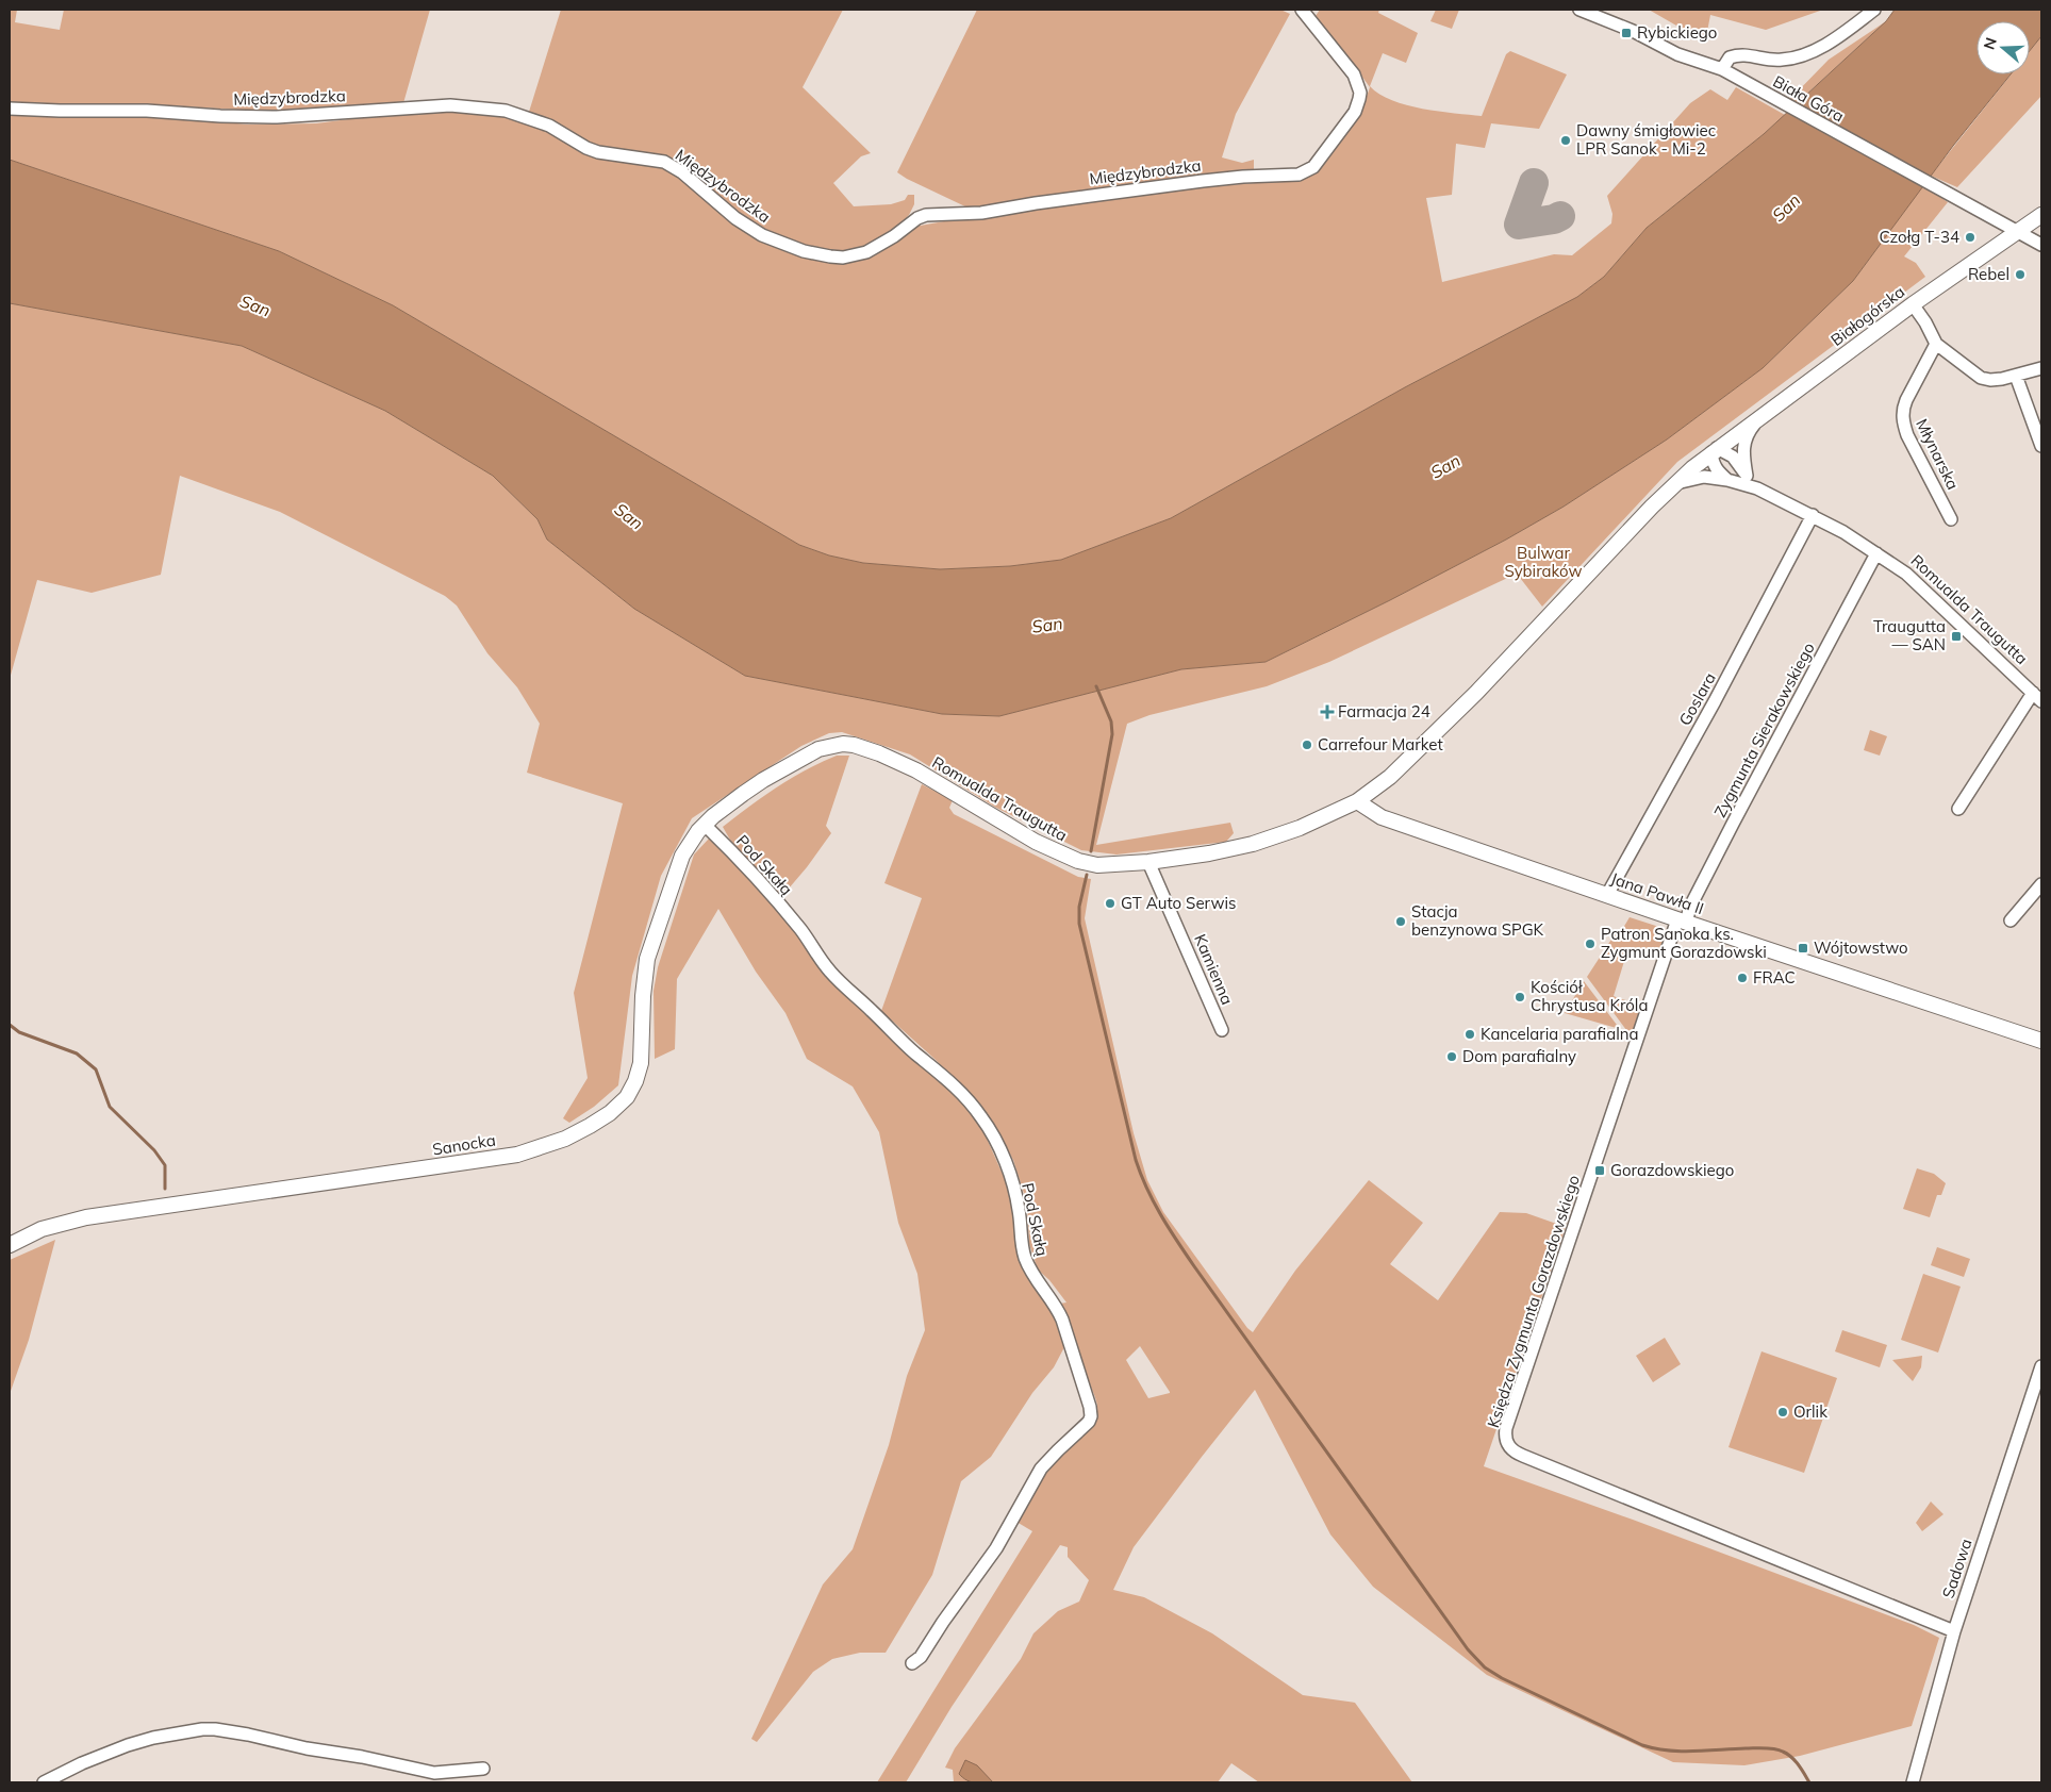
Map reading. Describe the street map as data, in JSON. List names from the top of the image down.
{
  "streets": {
    "street": [
      "Międzybrodzka",
      "Biała Góra",
      "Białogórska",
      "Młynarska",
      "Romualda Traugutta",
      "Goslara",
      "Zygmunta Sierakowskiego",
      "Pod Skałą",
      "Jana Pawła II",
      "Kamienna",
      "Sanocka",
      "Księdza Zygmunta Gorazdowskiego",
      "Sadowa"
    ]
  },
  "crossings": [
    ["Biała Góra", "Białogórska"],
    ["Białogórska", "Romualda Traugutta"],
    ["Romualda Traugutta", "Goslara"],
    ["Romualda Traugutta", "Zygmunta Sierakowskiego"],
    ["Romualda Traugutta", "Pod Skałą"],
    ["Romualda Traugutta", "Jana Pawła II"],
    ["Romualda Traugutta", "Kamienna"],
    ["Romualda Traugutta", "Sanocka"],
    ["Goslara", "Jana Pawła II"],
    ["Zygmunta Sierakowskiego", "Jana Pawła II"],
    ["Zygmunta Sierakowskiego", "Księdza Zygmunta Gorazdowskiego"],
    ["Pod Skałą", "Sanocka"],
    ["Jana Pawła II", "Księdza Zygmunta Gorazdowskiego"],
    ["Księdza Zygmunta Gorazdowskiego", "Sadowa"]
  ],
  "water": ["San"],
  "parks": ["Bulwar Sybiraków"],
  "places": {
    "transit": [
      "Rybickiego",
      "Traugutta — SAN",
      "Wójtowstwo",
      "Gorazdowskiego"
    ],
    "other": [
      "Dawny śmigłowiec LPR Sanok - Mi-2",
      "Czołg T-34",
      "Rebel",
      "Carrefour Market",
      "GT Auto Serwis",
      "Stacja benzynowa SPGK",
      "Patron Sanoka ks. Zygmunt Gorazdowski",
      "FRAC",
      "Kościół Chrystusa Króla",
      "Kancelaria parafialna",
      "Dom parafialny",
      "Orlik"
    ],
    "health": ["Farmacja 24"]
  },
  "north": "left"
}
